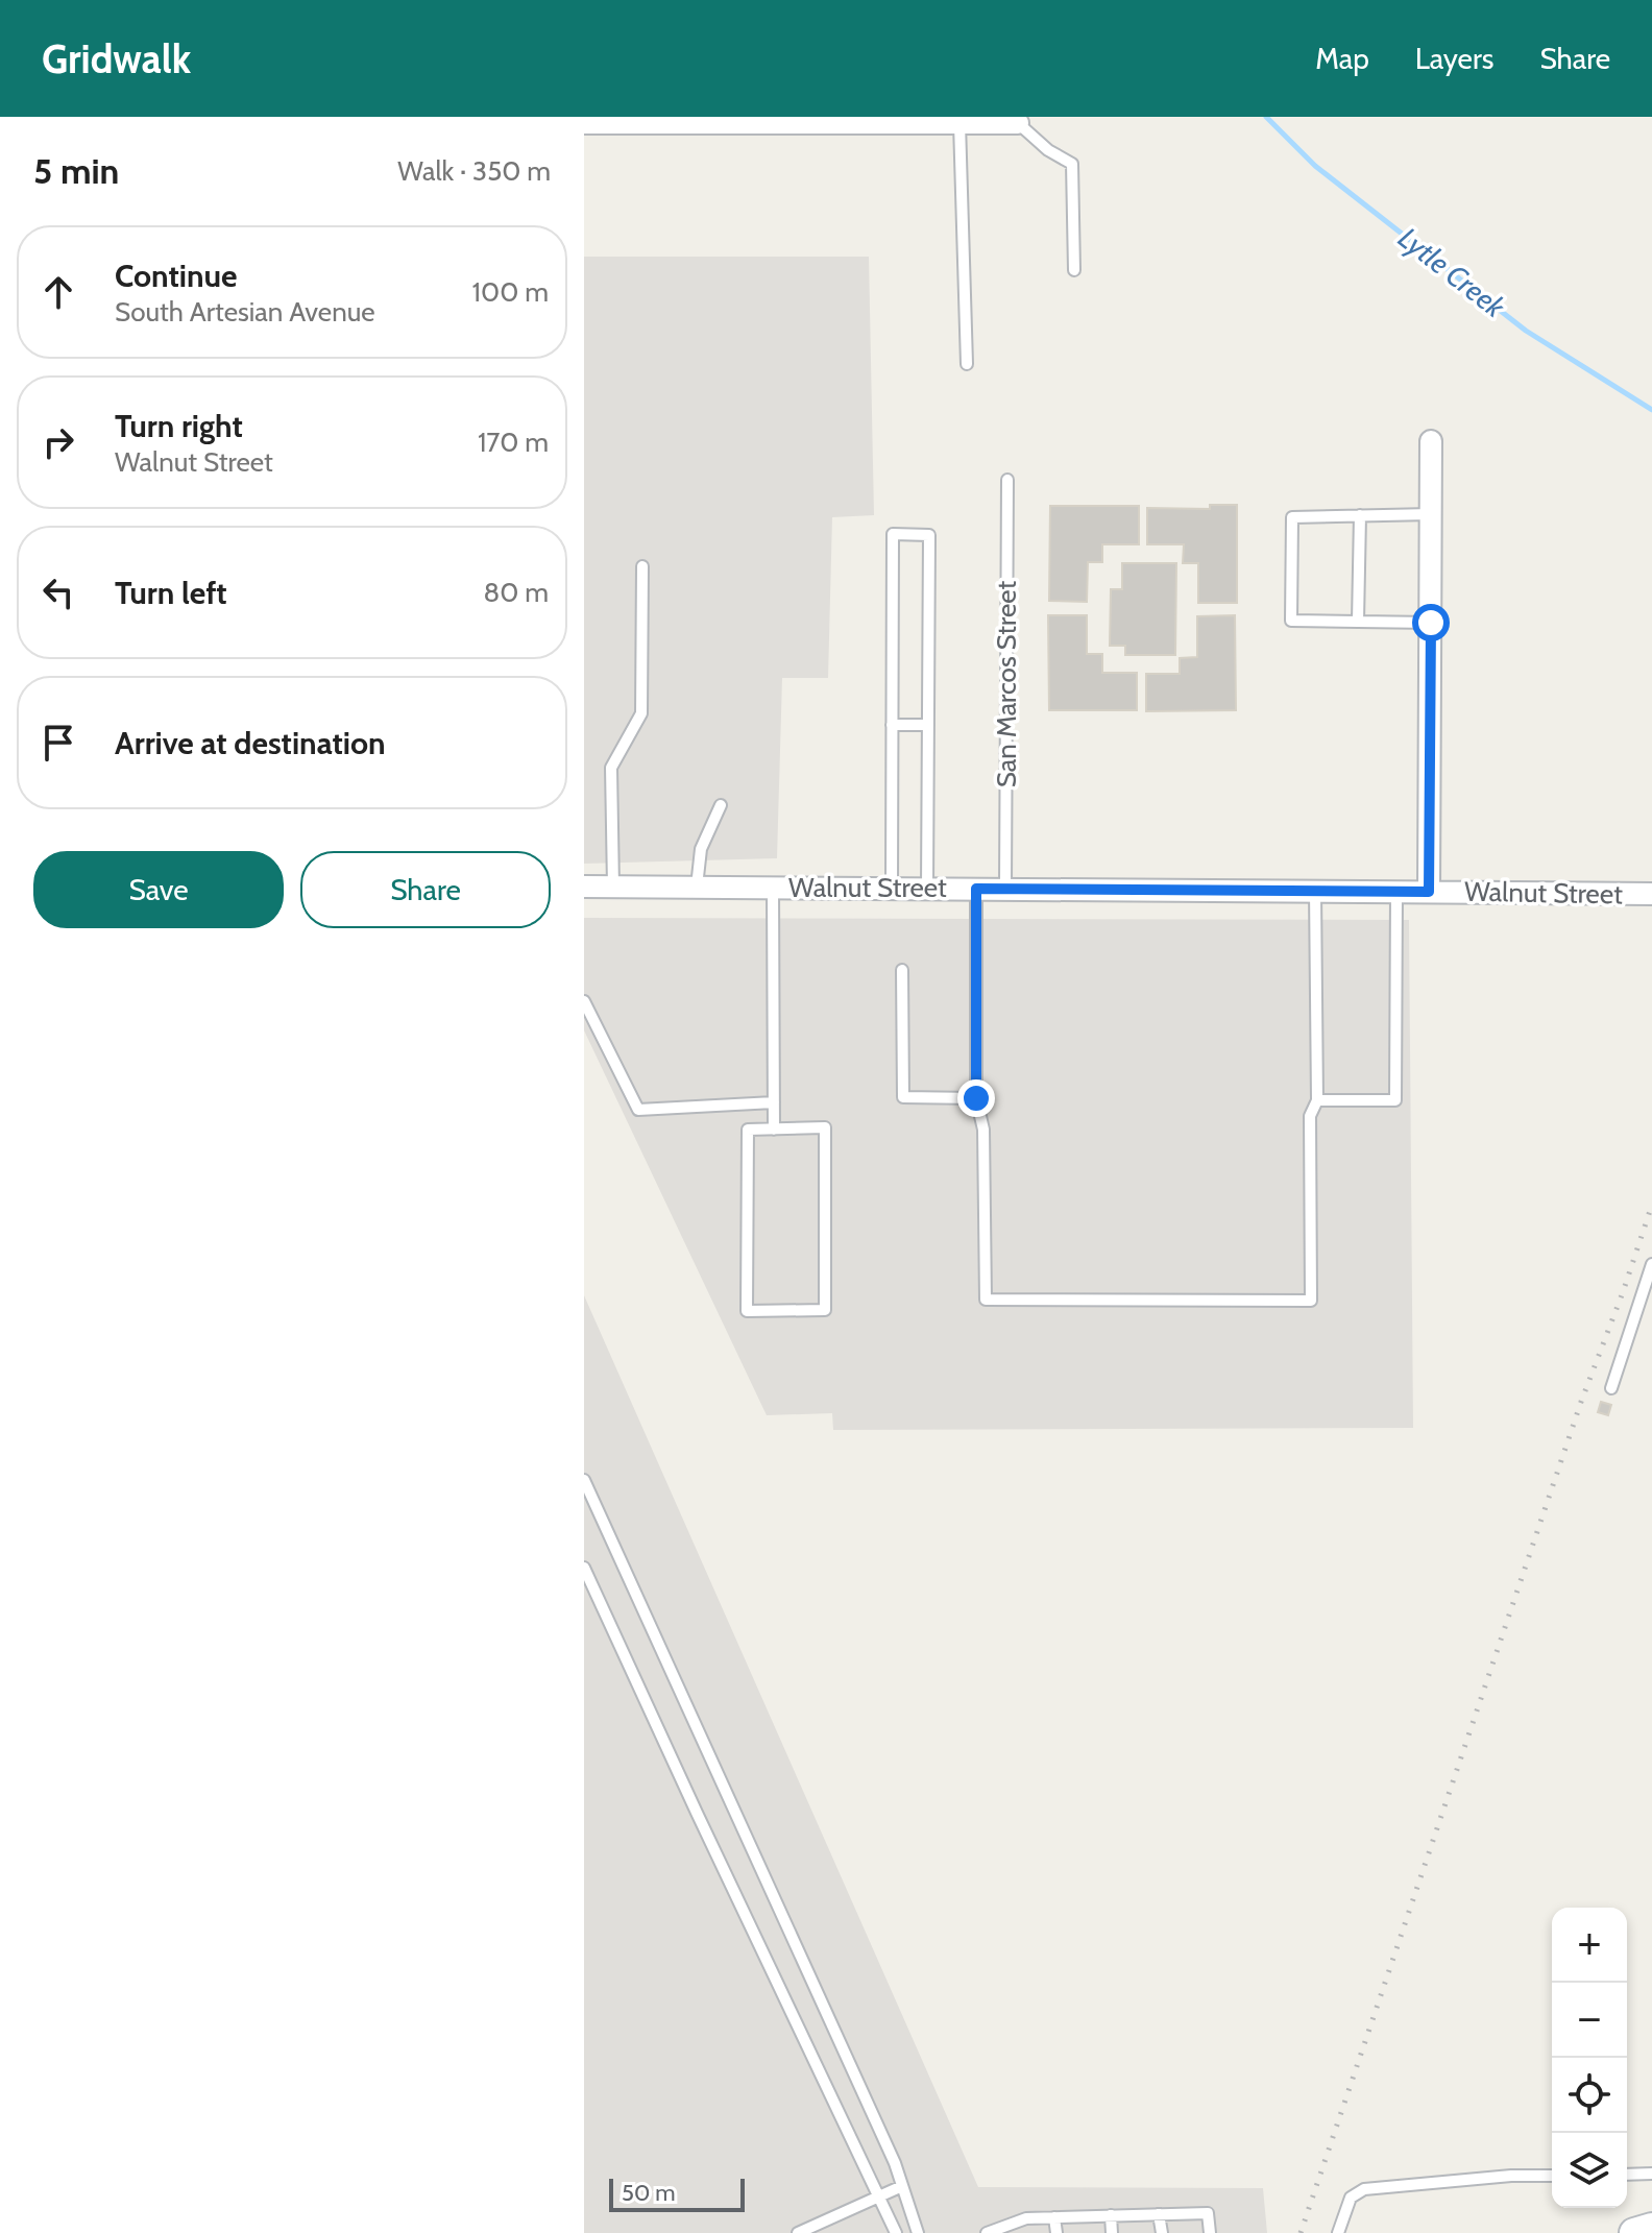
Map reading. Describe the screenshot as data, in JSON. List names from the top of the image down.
{
  "streets": {
    "street": ["Walnut Street"],
    "lane": ["San Marcos Street"]
  },
  "crossings": [
    ["San Marcos Street", "Walnut Street"]
  ],
  "water": ["Lytle Creek"],
  "scale_bar": "50 m",
  "page": {
    "header": "Gridwalk",
    "nav": ["Map", "Layers", "Share"],
    "heading": ["5 min", "Walk · 350 m"],
    "list": [
      ["Continue", "South Artesian Avenue", "100 m"],
      ["Turn right", "Walnut Street", "170 m"],
      ["Turn left", "80 m"],
      "Arrive at destination"
    ],
    "buttons": ["Save", "Share"],
    "map_buttons": ["+", "−"],
    "scale": "50 m"
  }
}
